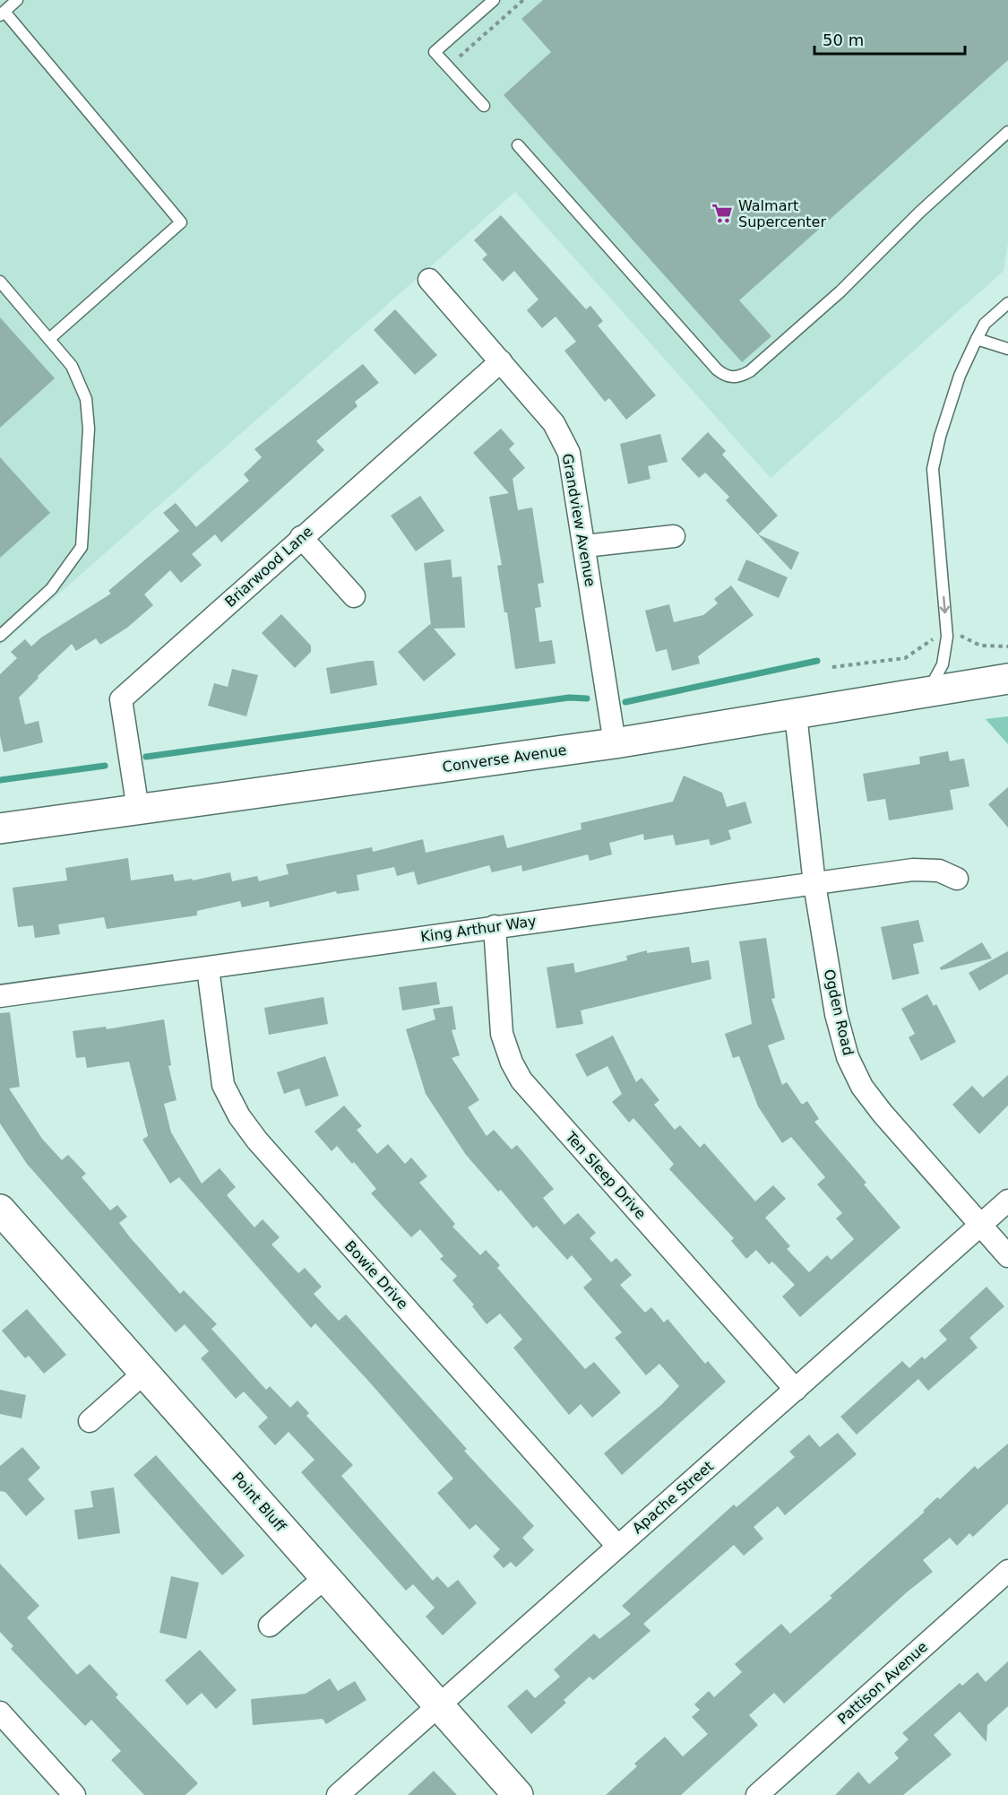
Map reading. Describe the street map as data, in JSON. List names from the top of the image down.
{
  "streets": {
    "main road": ["Converse Avenue", "Point Bluff"],
    "street": [
      "Grandview Avenue",
      "Briarwood Lane",
      "King Arthur Way",
      "Ogden Road",
      "Ten Sleep Drive",
      "Bowie Drive",
      "Apache Street",
      "Pattison Avenue"
    ]
  },
  "crossings": [
    ["Grandview Avenue", "Briarwood Lane"],
    ["Grandview Avenue", "Converse Avenue"],
    ["Briarwood Lane", "Converse Avenue"],
    ["Converse Avenue", "Ogden Road"],
    ["King Arthur Way", "Ogden Road"],
    ["King Arthur Way", "Ten Sleep Drive"],
    ["King Arthur Way", "Bowie Drive"],
    ["Ogden Road", "Apache Street"],
    ["Ten Sleep Drive", "Apache Street"],
    ["Bowie Drive", "Apache Street"],
    ["Apache Street", "Point Bluff"]
  ],
  "places": {
    "supermarket": ["Walmart Supercenter"]
  },
  "scale_bar": "50 m"
}
